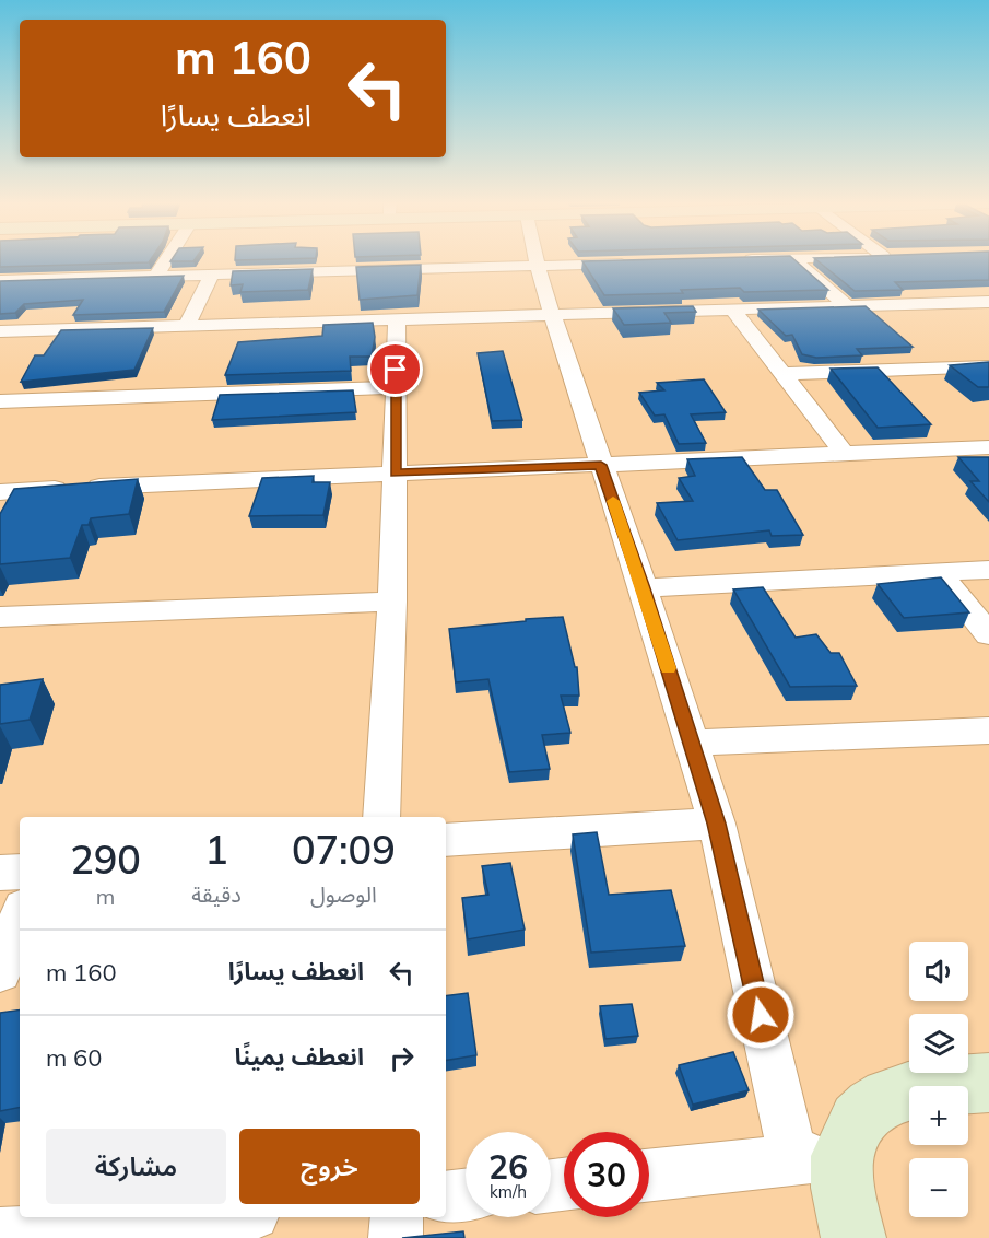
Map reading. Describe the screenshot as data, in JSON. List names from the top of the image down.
{
  "page": {
    "turn": ["160 m", "انعطف يسارًا"],
    "eta": [
      "07:09",
      "الوصول",
      "1",
      "دقيقة",
      "290",
      "m"
    ],
    "list": [
      {
        "name": "انعطف يسارًا",
        "value": "160 m"
      },
      {
        "name": "انعطف يمينًا",
        "value": "60 m"
      }
    ],
    "map_buttons": ["+", "−"],
    "buttons": ["خروج", "مشاركة"],
    "speed": "26 km/h",
    "limit": "30"
  }
}
